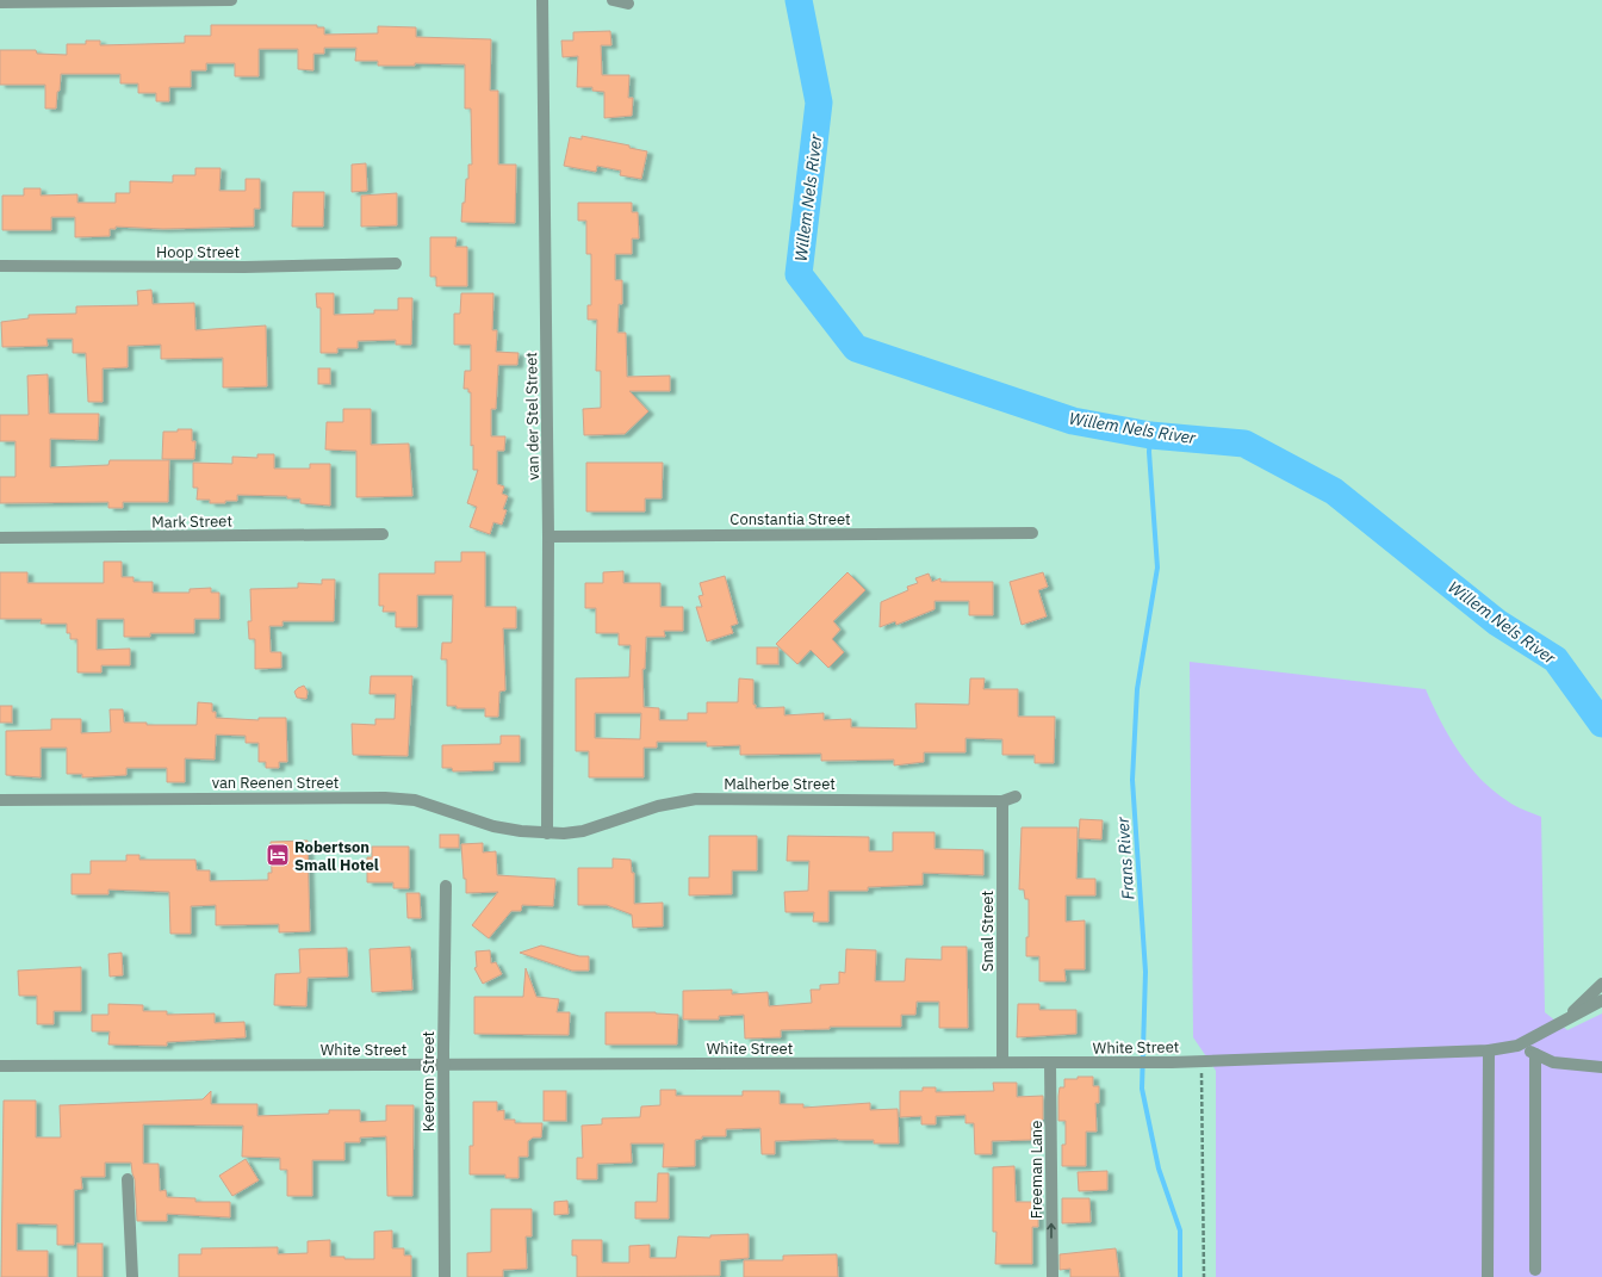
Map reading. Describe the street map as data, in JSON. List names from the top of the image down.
{
  "streets": {
    "street": [
      "Hoop Street",
      "van der Stel Street",
      "Constantia Street",
      "Mark Street",
      "van Reenen Street",
      "Malherbe Street",
      "Smal Street",
      "White Street",
      "Keerom Street",
      "Freeman Lane"
    ]
  },
  "crossings": [
    ["van der Stel Street", "Constantia Street"],
    ["van der Stel Street", "van Reenen Street"],
    ["van der Stel Street", "Malherbe Street"],
    ["van Reenen Street", "Malherbe Street"],
    ["Malherbe Street", "Smal Street"],
    ["Smal Street", "White Street"],
    ["White Street", "Keerom Street"],
    ["White Street", "Freeman Lane"]
  ],
  "one_way": ["Freeman Lane"],
  "water": ["Willem Nels River", "Frans River"],
  "places": {
    "hotel": ["Robertson Small Hotel"]
  }
}
